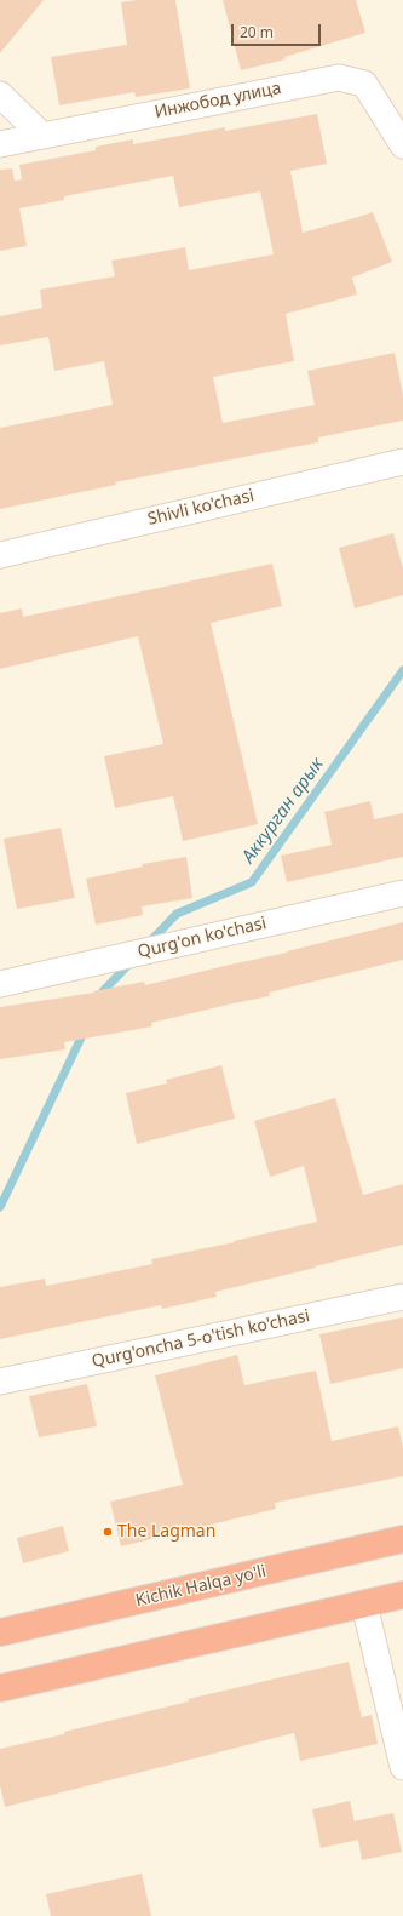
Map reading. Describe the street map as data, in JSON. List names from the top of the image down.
{
  "streets": {
    "highway": ["Kichik Halqa yo'li"],
    "street": [
      "Инжобод улица",
      "Shivli ko'chasi",
      "Qurg'on ko'chasi",
      "Qurg'oncha 5-o'tish ko'chasi"
    ]
  },
  "water": ["Аккурган арык"],
  "places": ["The Lagman"],
  "scale_bar": "20 m"
}
